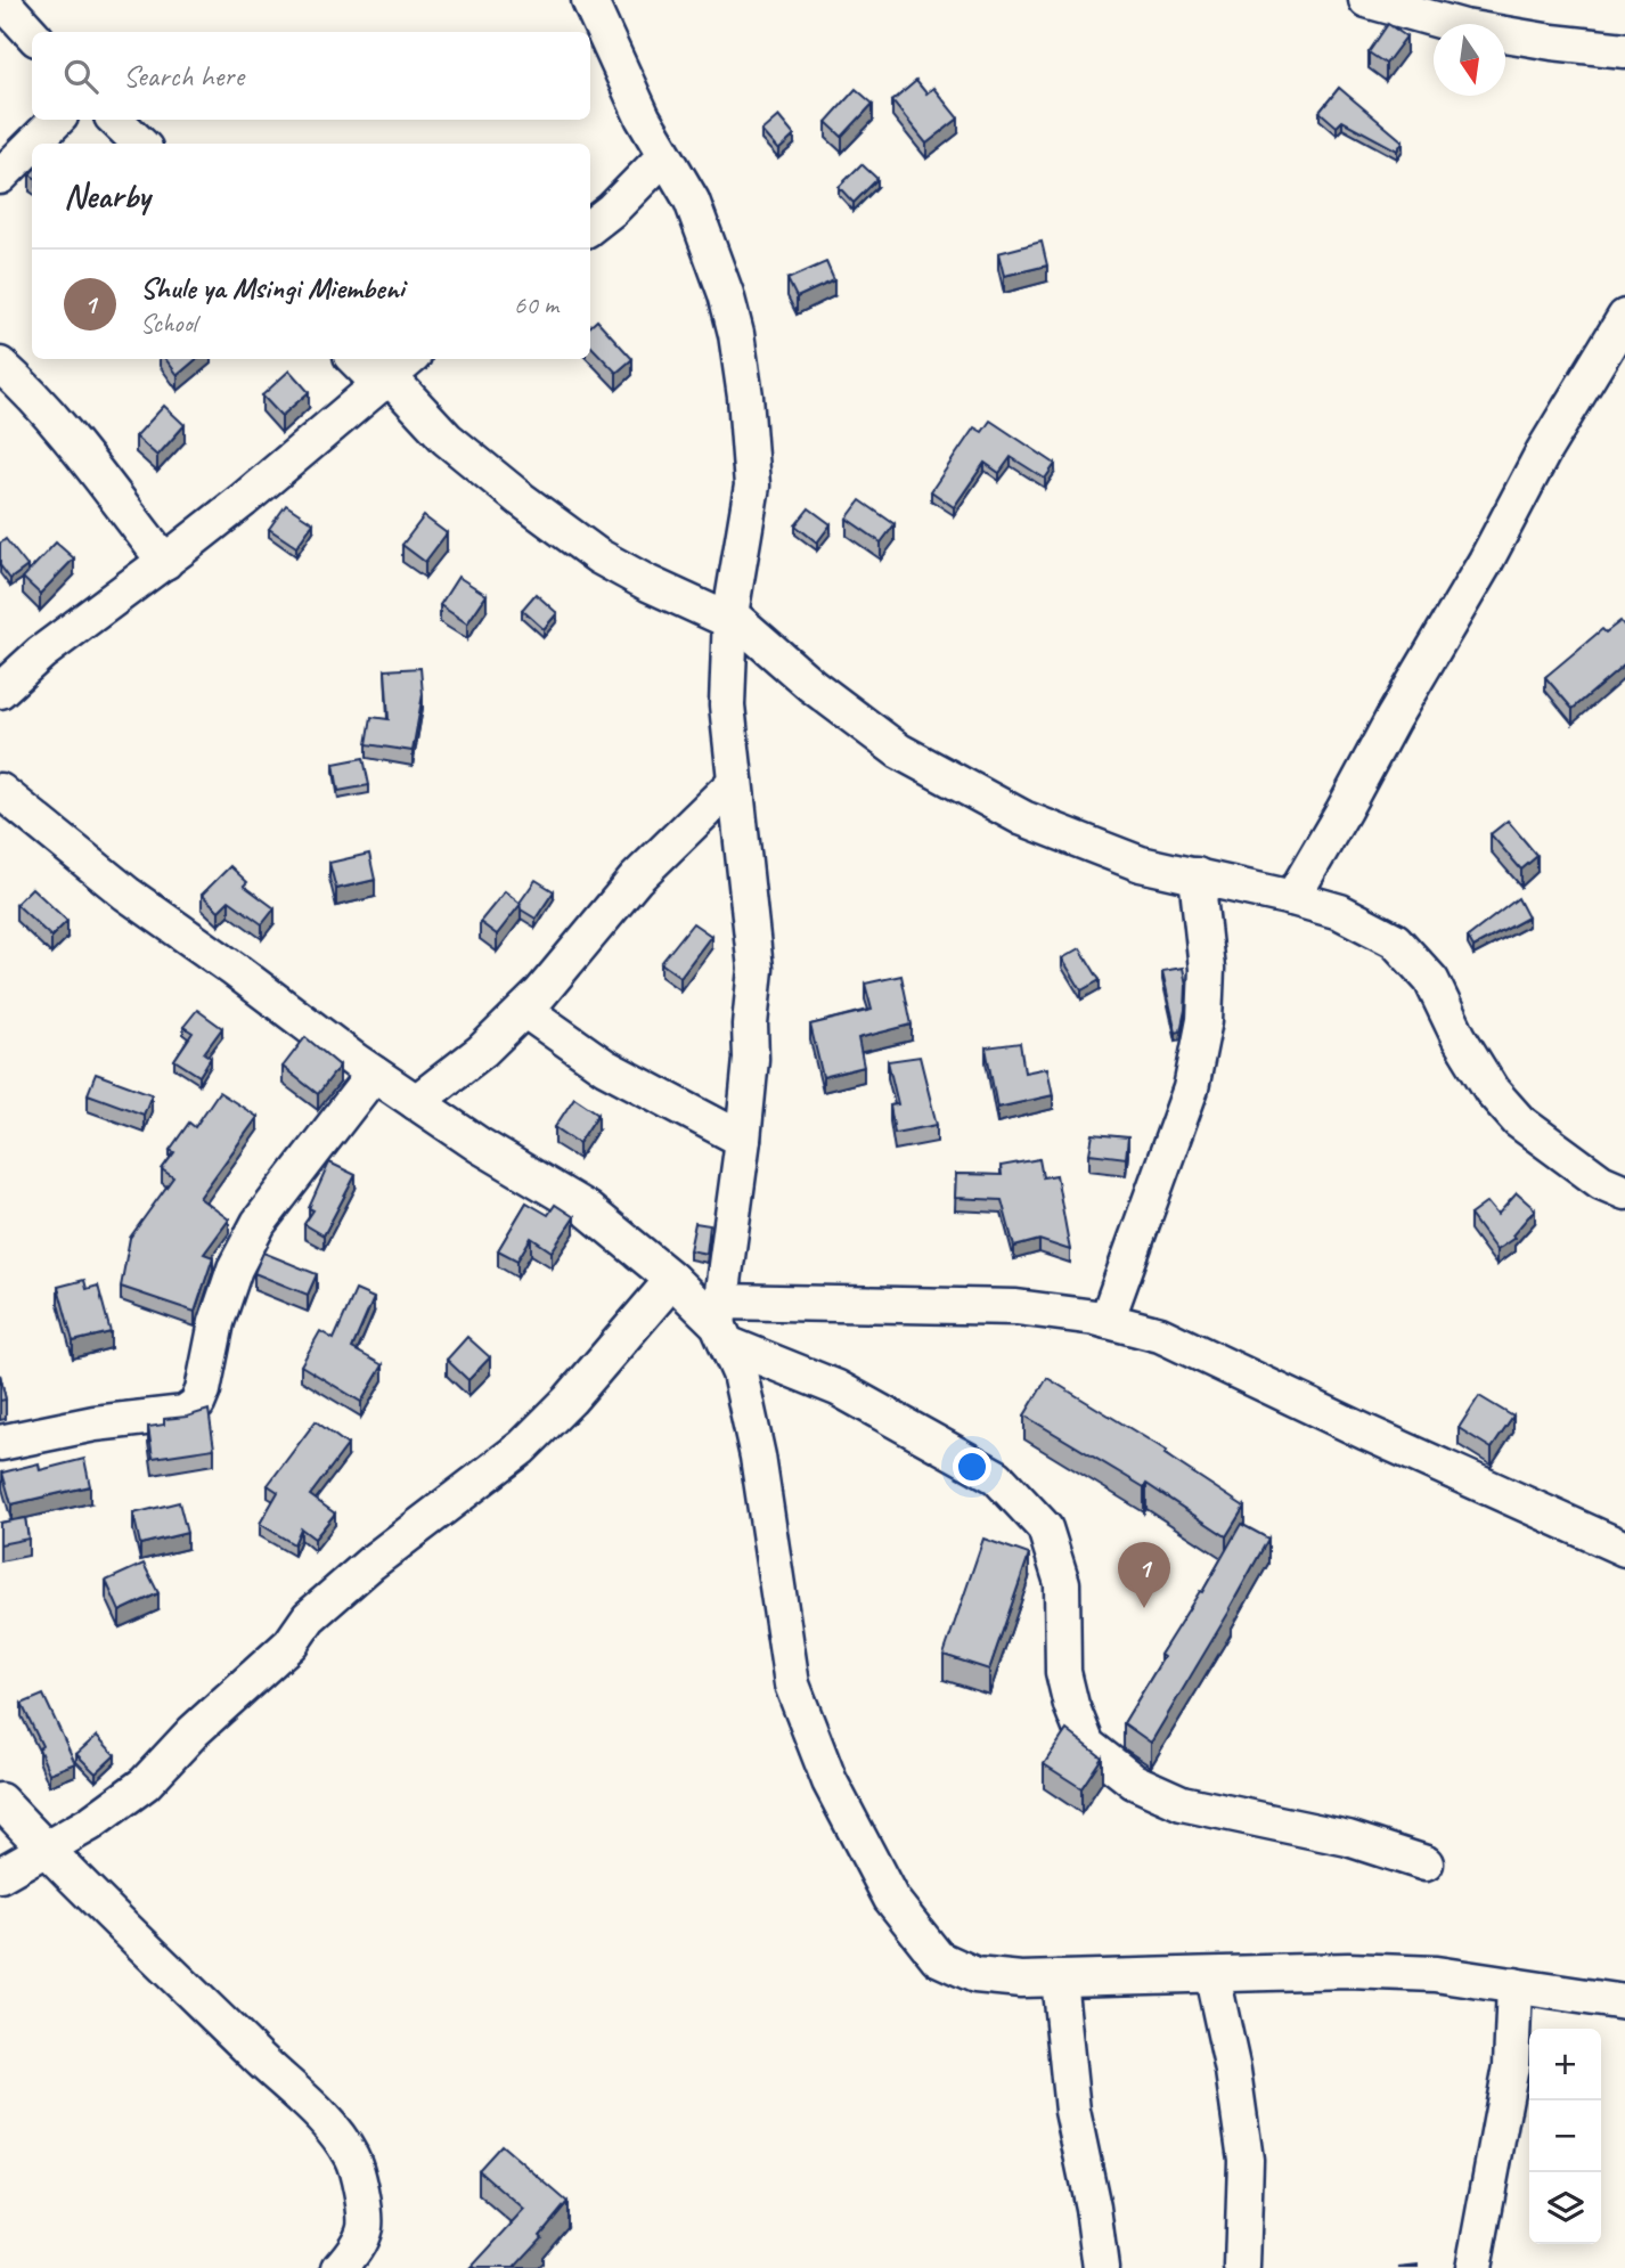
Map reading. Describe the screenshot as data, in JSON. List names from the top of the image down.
{
  "north": "bottom",
  "page": {
    "search": "Search here",
    "heading": "Nearby",
    "list": [
      {
        "mark": "1",
        "name": "Shule ya Msingi Miembeni",
        "note": "School",
        "value": "60 m"
      }
    ],
    "pins": "1",
    "map_buttons": ["+", "−"]
  }
}
